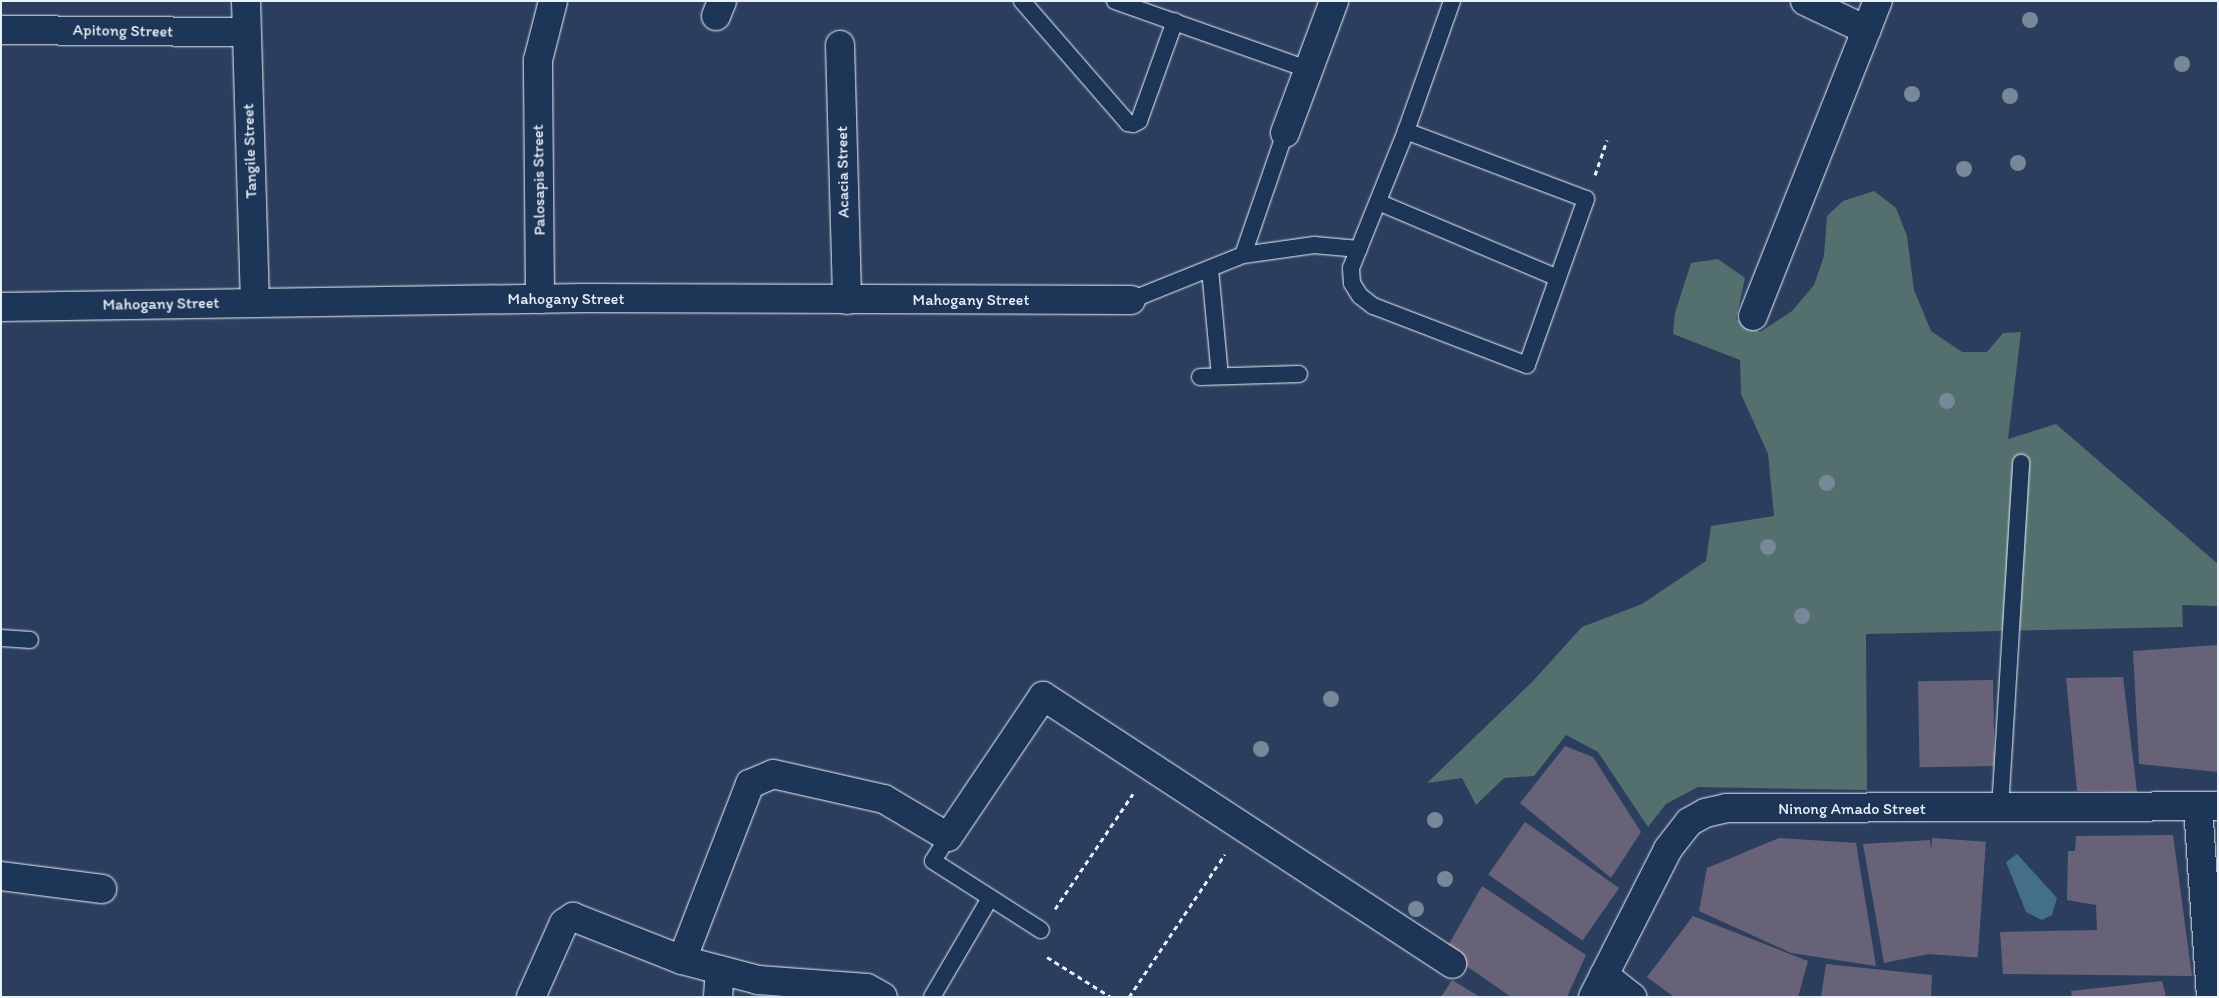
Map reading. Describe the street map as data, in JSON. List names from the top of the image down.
{
  "streets": {
    "street": [
      "Apitong Street",
      "Tangile Street",
      "Acacia Street",
      "Palosapis Street",
      "Mahogany Street",
      "Ninong Amado Street"
    ]
  },
  "crossings": [
    ["Apitong Street", "Tangile Street"],
    ["Tangile Street", "Mahogany Street"],
    ["Acacia Street", "Mahogany Street"],
    ["Palosapis Street", "Mahogany Street"]
  ]
}
